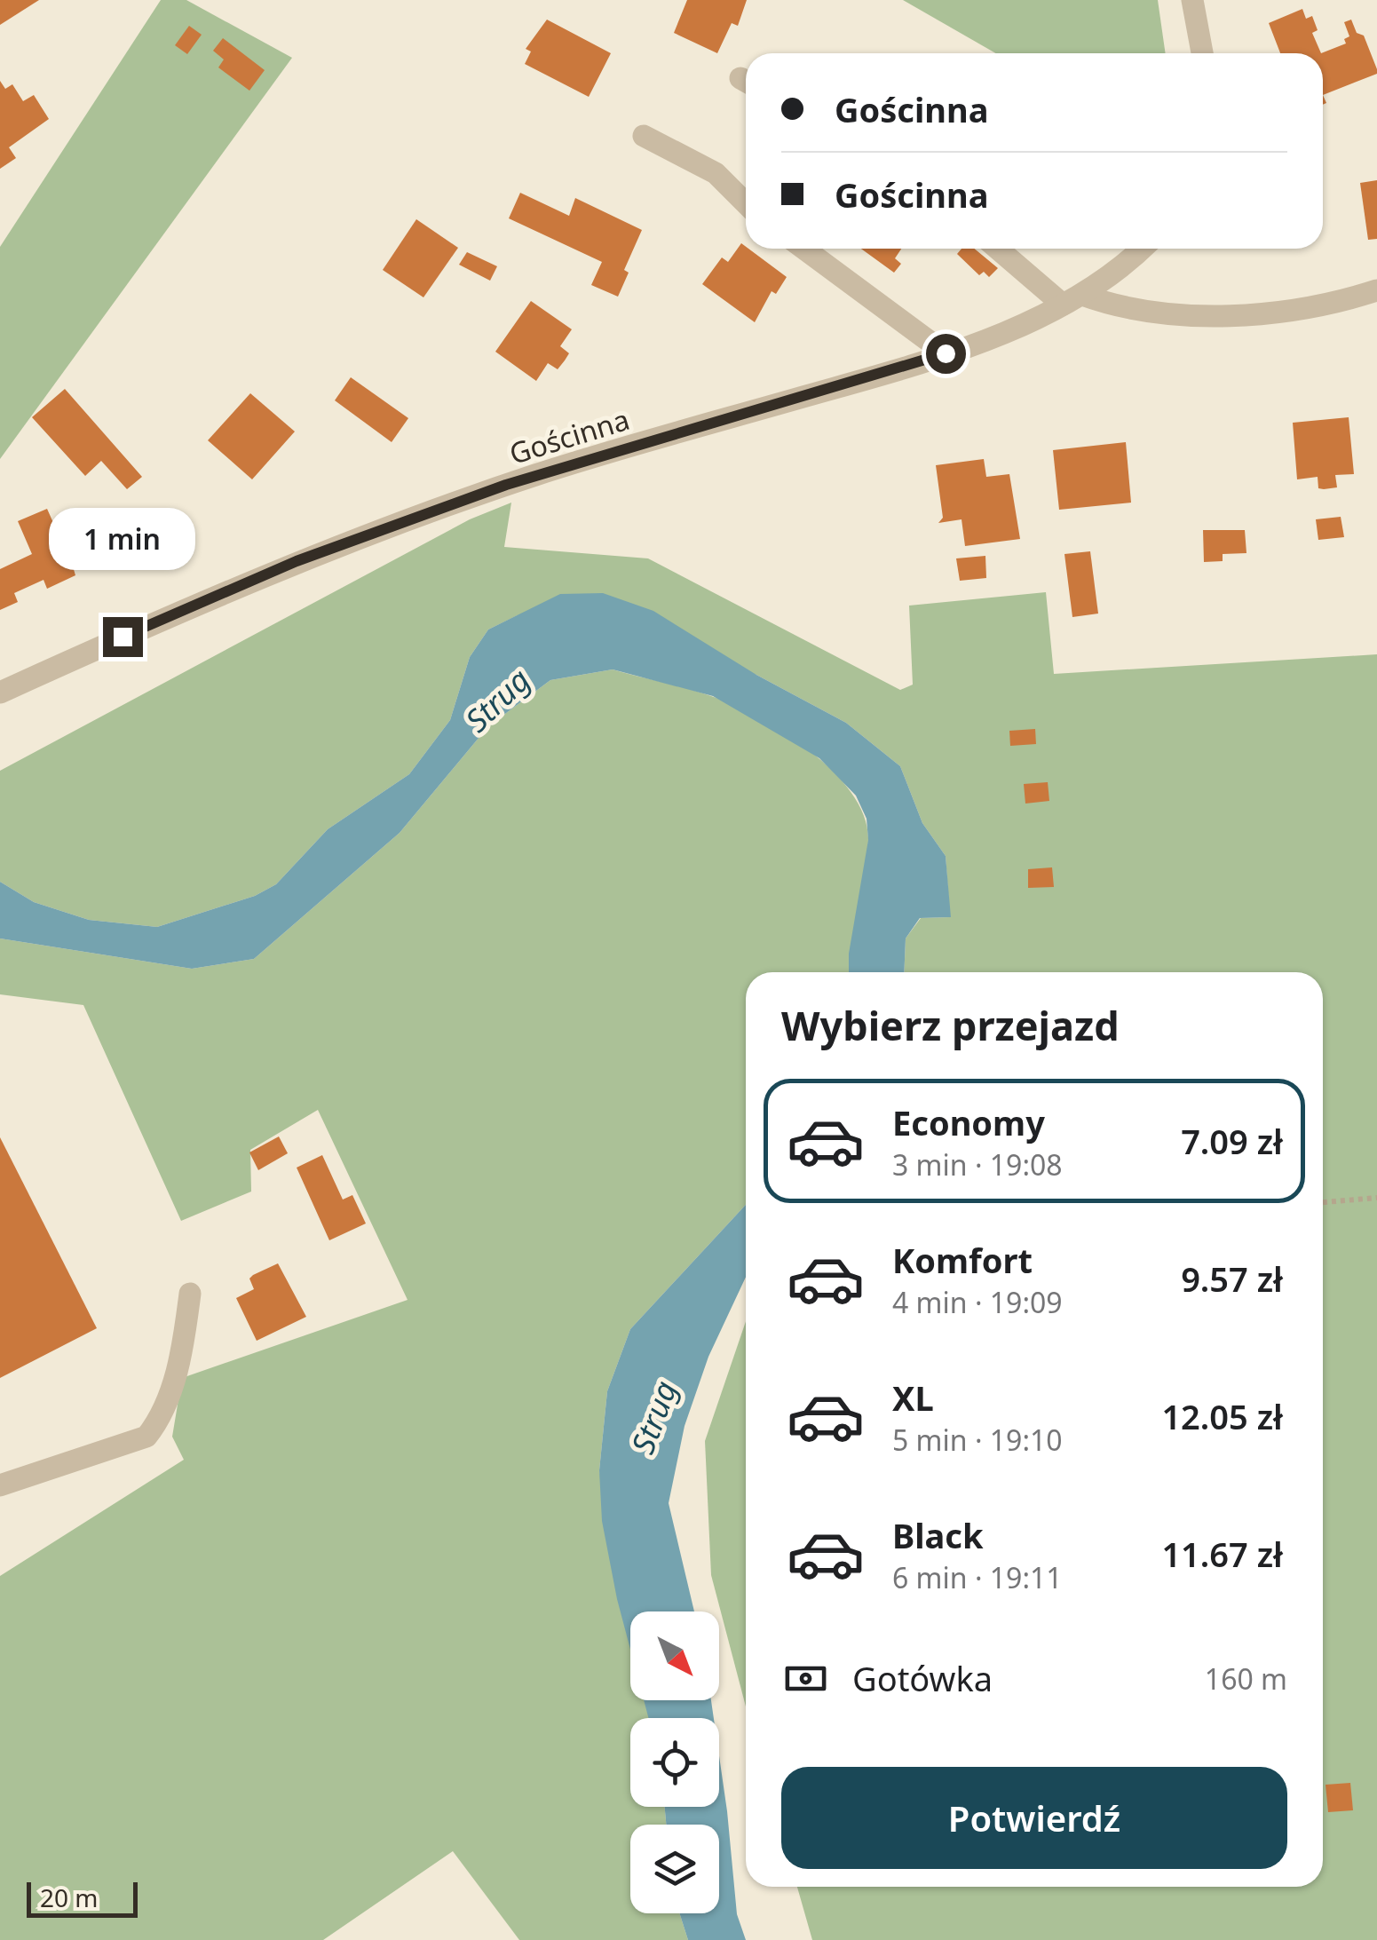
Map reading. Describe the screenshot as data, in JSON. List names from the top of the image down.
{
  "streets": {
    "street": ["Gościnna"]
  },
  "water": ["Strug"],
  "scale_bar": "20 m",
  "north": "bottom right",
  "page": {
    "banner": ["Gościnna", "Gościnna"],
    "bubble": "1 min",
    "heading": "Wybierz przejazd",
    "list": [
      {
        "name": "Economy",
        "note": "3 min · 19:08",
        "value": "7.09 zł"
      },
      {
        "name": "Komfort",
        "note": "4 min · 19:09",
        "value": "9.57 zł"
      },
      {
        "name": "XL",
        "note": "5 min · 19:10",
        "value": "12.05 zł"
      },
      {
        "name": "Black",
        "note": "6 min · 19:11",
        "value": "11.67 zł"
      }
    ],
    "pay": ["Gotówka", "160 m"],
    "buttons": "Potwierdź",
    "scale": "20 m"
  }
}
